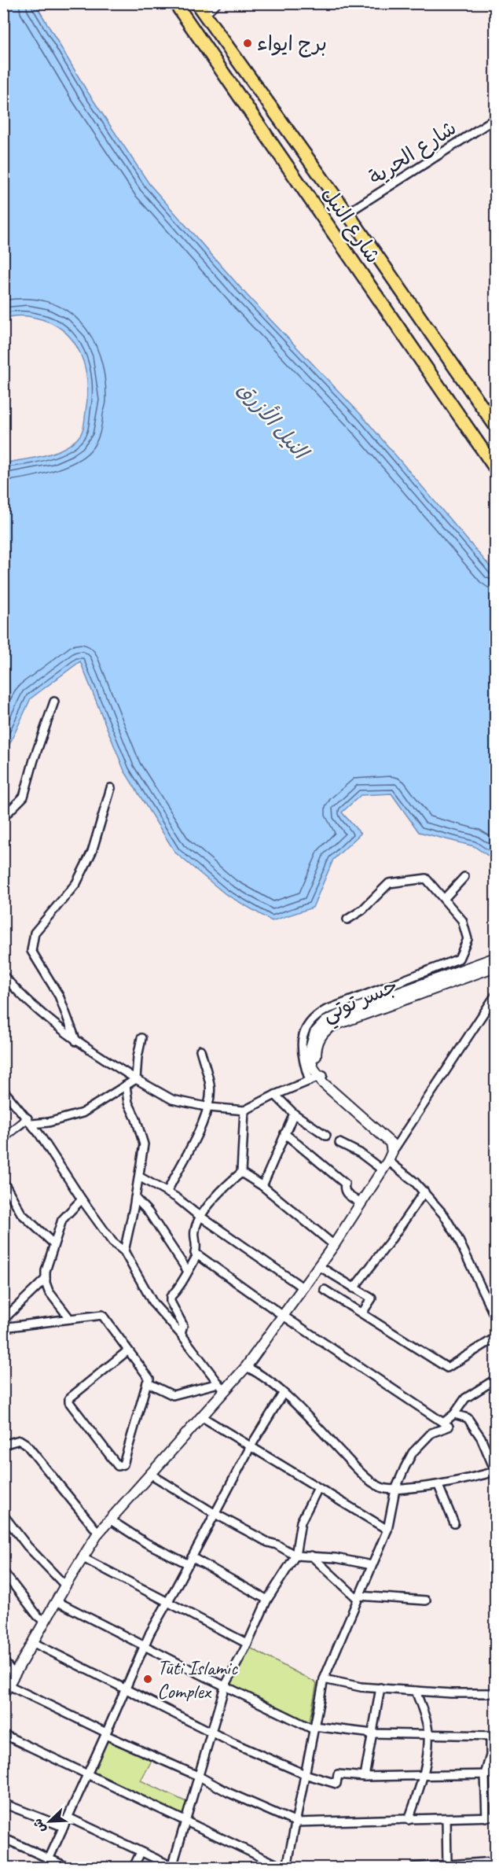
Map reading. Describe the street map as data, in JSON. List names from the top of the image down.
{
  "streets": {
    "main road": ["شارع النيل"],
    "street": ["شارع الحرية", "جسر توتي"]
  },
  "crossings": [
    ["شارع الحرية", "شارع النيل"]
  ],
  "water": ["النيل الأزرق"],
  "places": ["برج ايواء", "Tuti Islamic Complex"],
  "north": "bottom left"
}
